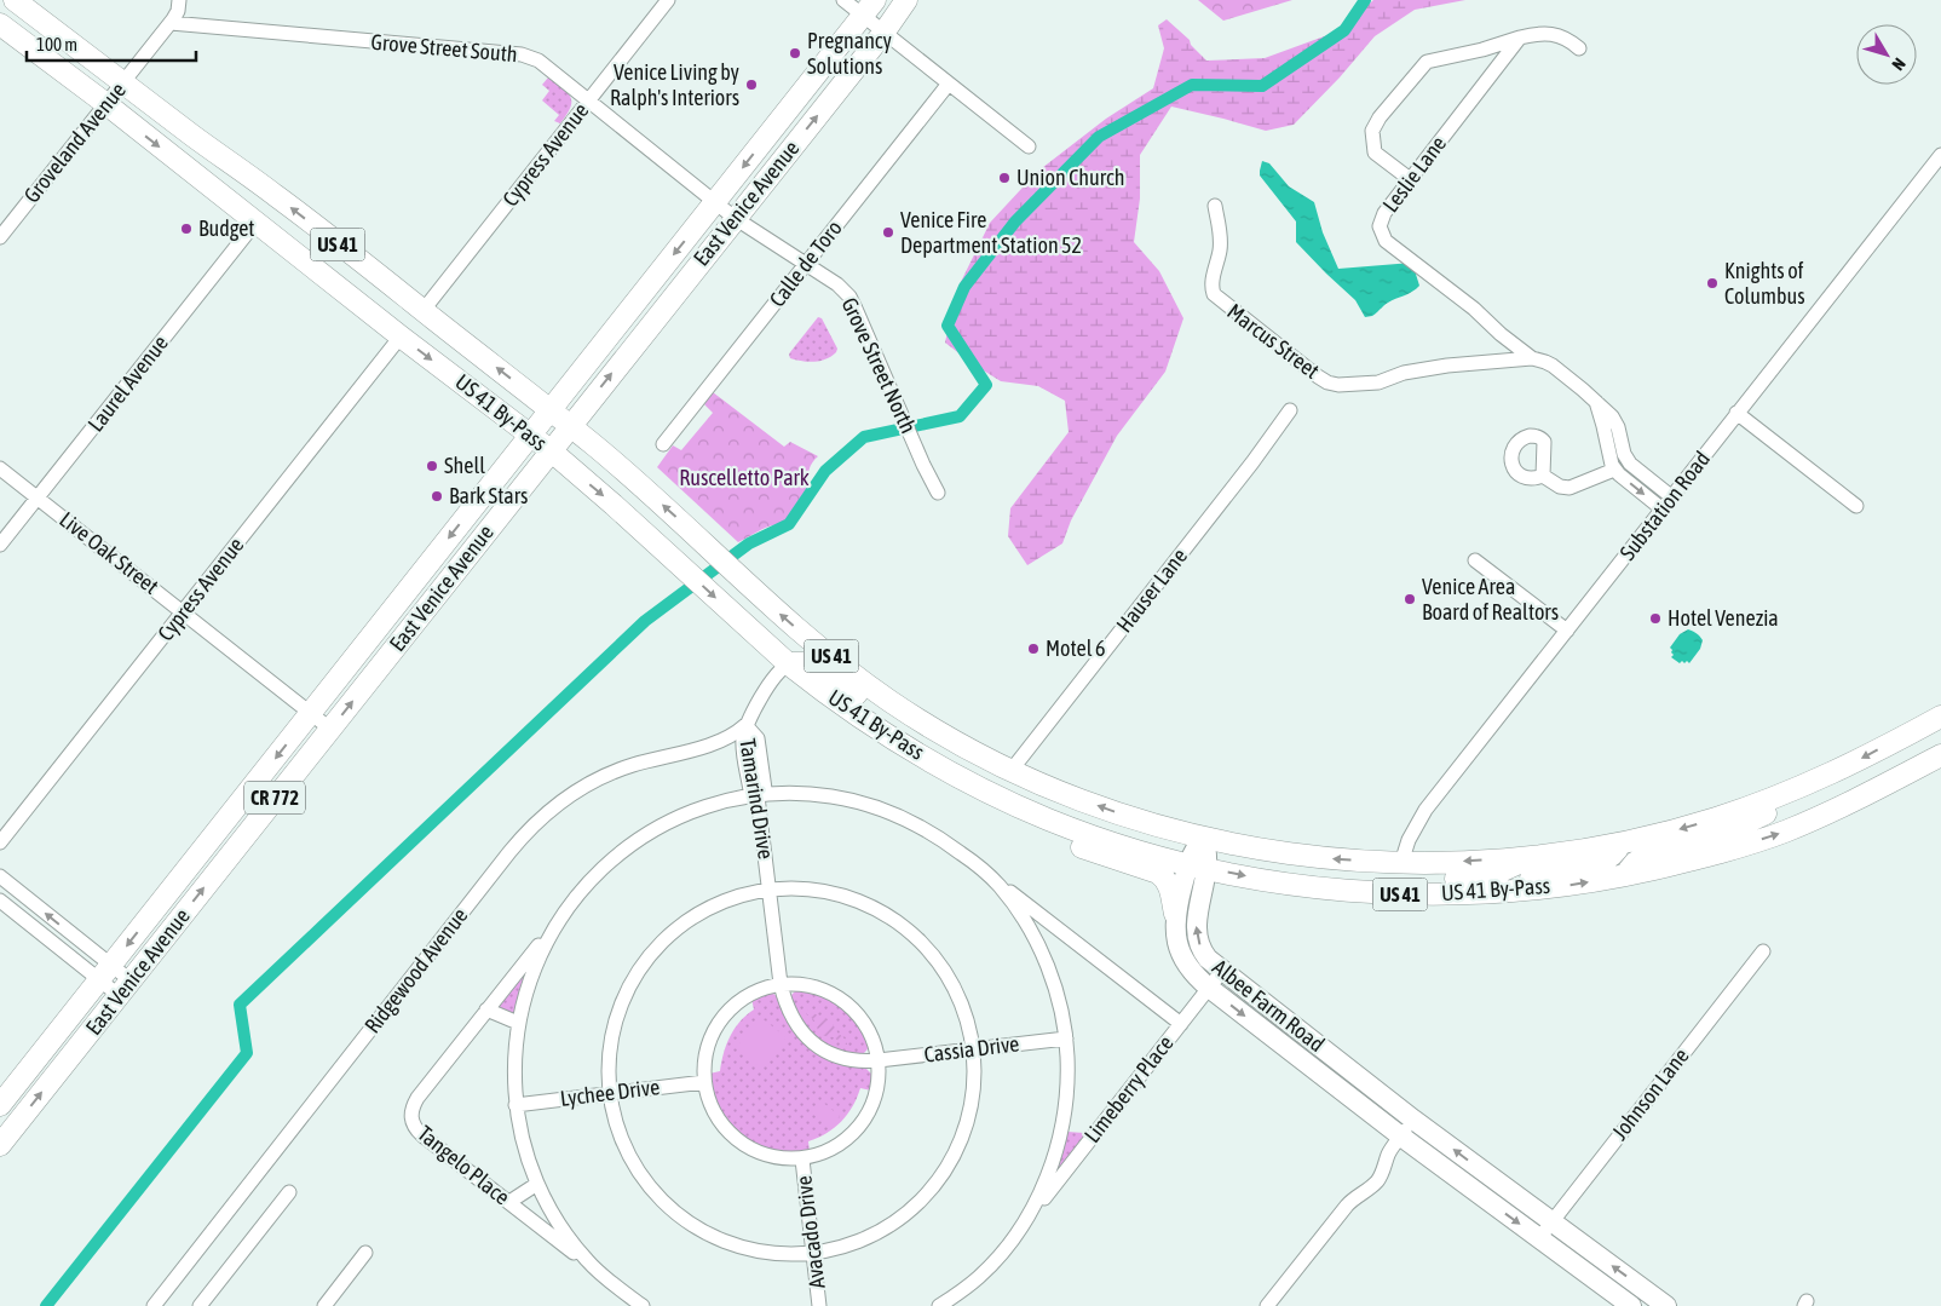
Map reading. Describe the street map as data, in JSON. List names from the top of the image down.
{
  "streets": {
    "main road": [
      "East Venice Avenue",
      "US 41",
      "US 41 By-Pass",
      "CR 772",
      "Albee Farm Road"
    ],
    "street": [
      "Grove Street South",
      "Groveland Avenue",
      "Cypress Avenue",
      "Leslie Lane",
      "Calle de Toro",
      "Marcus Street",
      "Grove Street North",
      "Laurel Avenue",
      "Substation Road",
      "Live Oak Street",
      "Hauser Lane",
      "Tamarind Drive",
      "Ridgewood Avenue",
      "Cassia Drive",
      "Limeberry Place",
      "Lychee Drive",
      "Johnson Lane",
      "Tangelo Place",
      "Avacado Drive"
    ]
  },
  "crossings": [
    ["Grove Street South", "Groveland Avenue"],
    ["Grove Street South", "Cypress Avenue"],
    ["Grove Street South", "East Venice Avenue"],
    ["Grove Street South", "Grove Street North"],
    ["Groveland Avenue", "US 41 By-Pass"],
    ["Cypress Avenue", "US 41 By-Pass"],
    ["Cypress Avenue", "Live Oak Street"],
    ["Leslie Lane", "Marcus Street"],
    ["Leslie Lane", "Substation Road"],
    ["East Venice Avenue", "Grove Street North"],
    ["East Venice Avenue", "US 41 By-Pass"],
    ["East Venice Avenue", "Live Oak Street"],
    ["Calle de Toro", "Grove Street North"],
    ["Laurel Avenue", "US 41 By-Pass"],
    ["Laurel Avenue", "Live Oak Street"],
    ["US 41 By-Pass", "Substation Road"],
    ["US 41 By-Pass", "Hauser Lane"],
    ["US 41 By-Pass", "Tamarind Drive"],
    ["US 41 By-Pass", "Albee Farm Road"],
    ["Tamarind Drive", "Ridgewood Avenue"],
    ["Tamarind Drive", "Cassia Drive"],
    ["Albee Farm Road", "Johnson Lane"]
  ],
  "parks": ["Ruscelletto Park"],
  "places": [
    "Pregnancy Solutions",
    "Venice Living by Ralph's Interiors",
    "Union Church",
    "Budget",
    "Venice Fire Department Station 52",
    "Knights of Columbus",
    "Shell",
    "Bark Stars",
    "Venice Area Board of Realtors",
    "Hotel Venezia",
    "Motel 6"
  ],
  "scale_bar": "100 m",
  "north": "bottom right"
}
